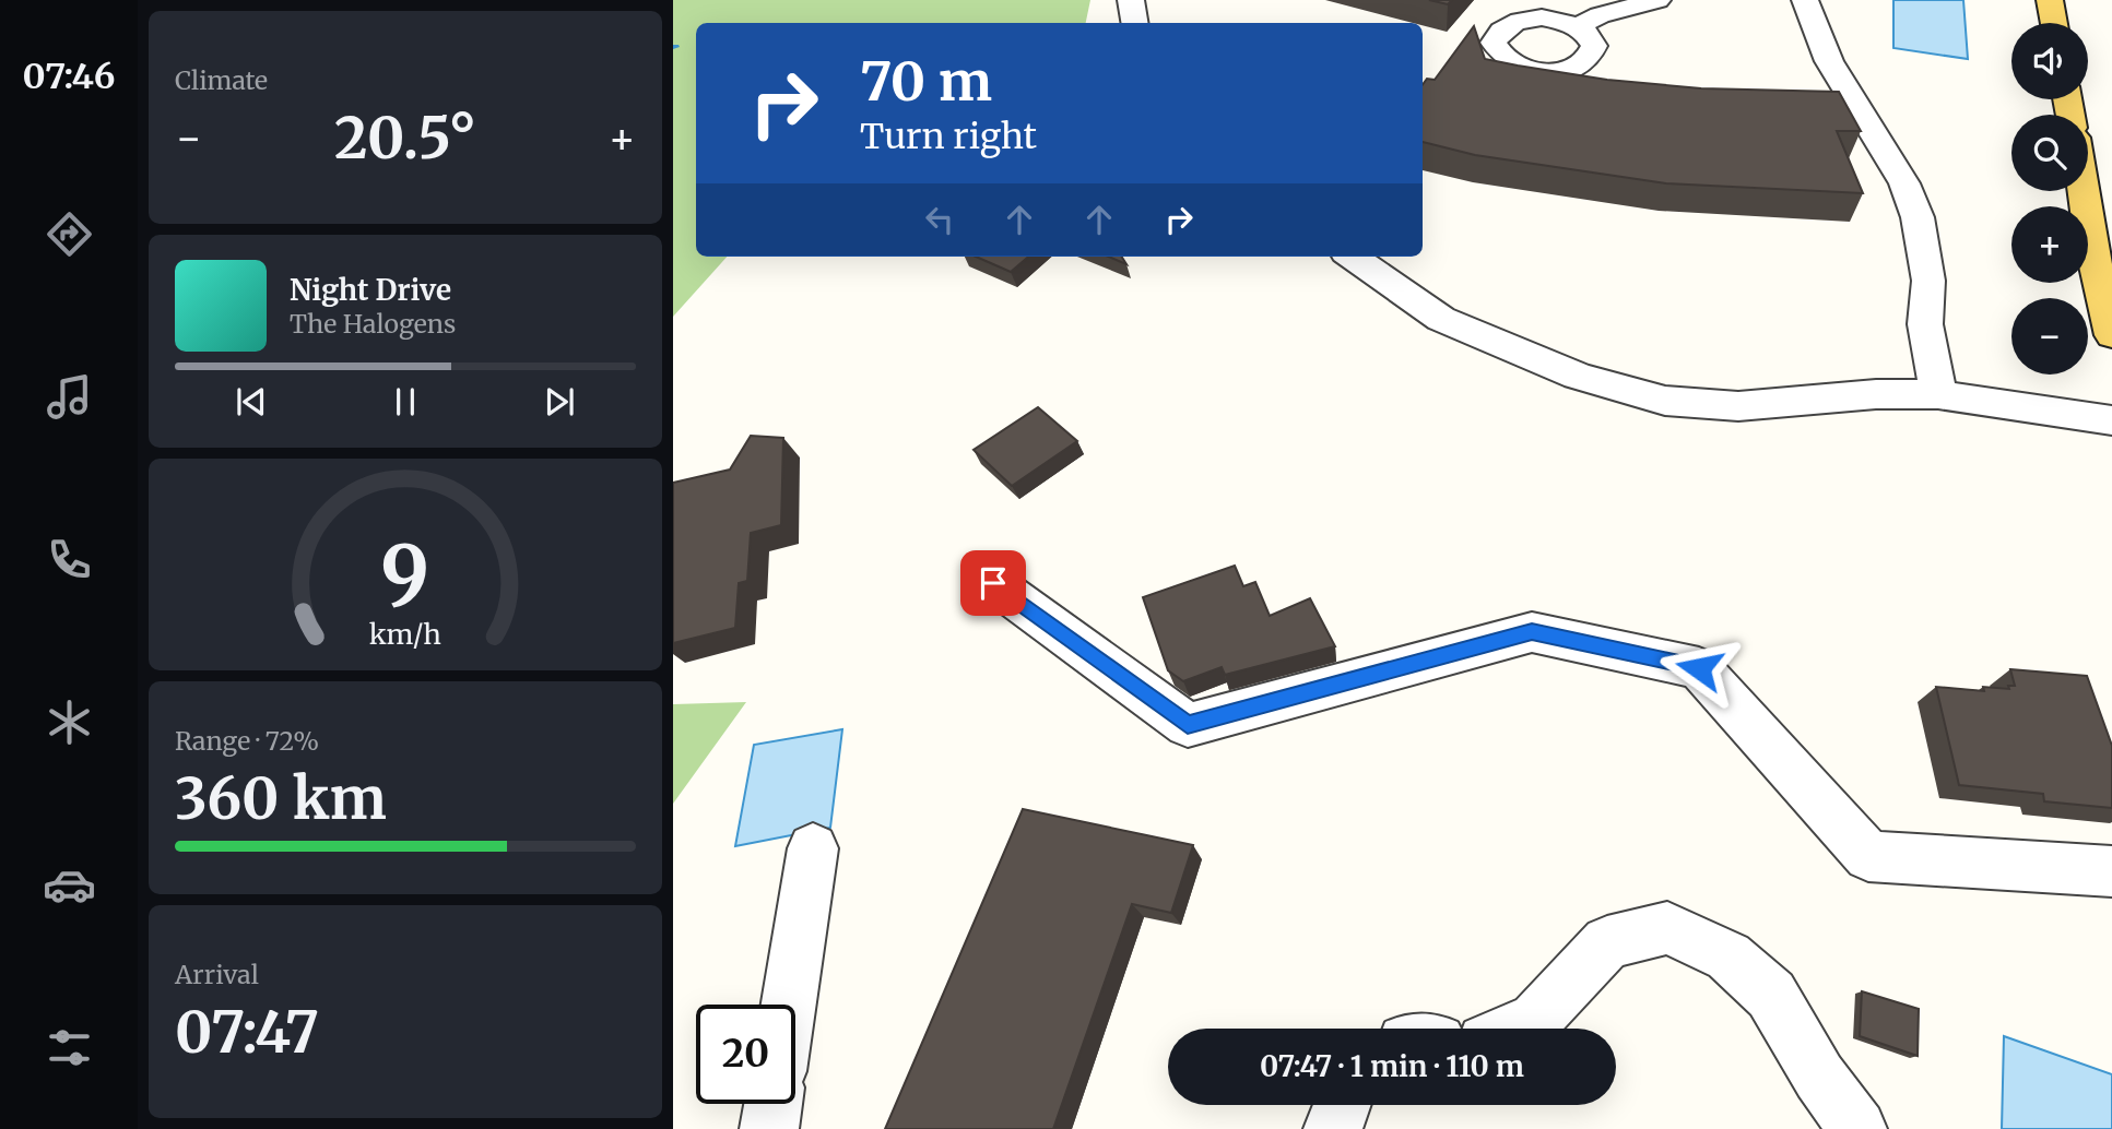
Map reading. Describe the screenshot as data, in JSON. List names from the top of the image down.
{
  "page": {
    "tabs": "07:46",
    "tile": [
      "Climate",
      ["Range · 72%", "360 km"],
      ["Arrival", "07:47"]
    ],
    "map_buttons": ["+", "−"],
    "turn": ["70 m", "Turn right"],
    "heat": ["−", "20.5°", "+"],
    "song": ["Night Drive", "The Halogens"],
    "limit": "20",
    "trip": "07:47 · 1 min · 110 m",
    "gauge": ["9", "km/h"]
  }
}
